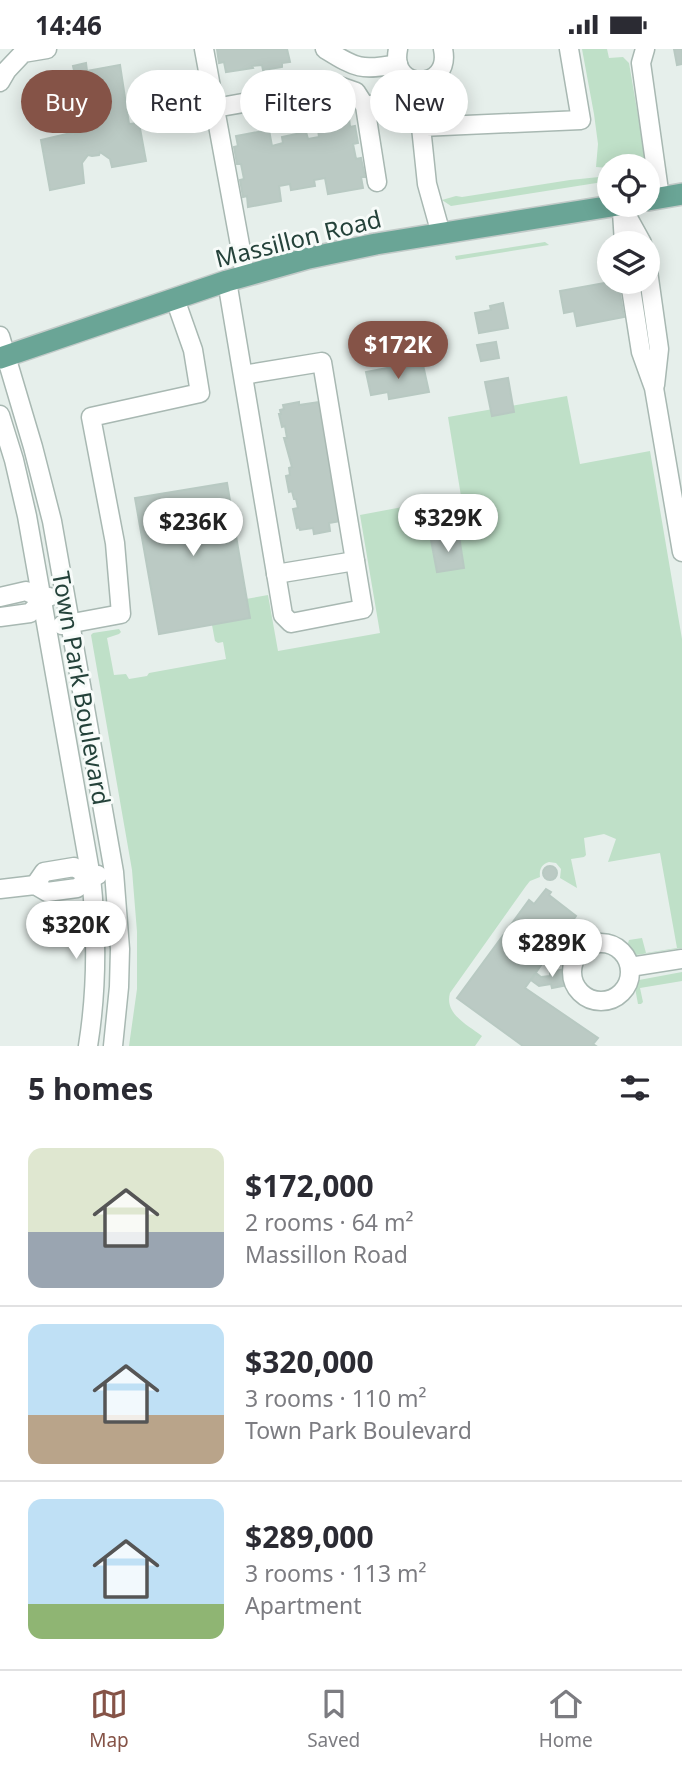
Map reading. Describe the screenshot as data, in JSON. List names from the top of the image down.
{
  "streets": {
    "main road": ["Massillon Road"],
    "street": ["Town Park Boulevard"]
  },
  "crossings": [
    ["Massillon Road", "Town Park Boulevard"]
  ],
  "page": {
    "status": "14:46",
    "chip": [
      "Buy",
      "Rent",
      "Filters",
      "New"
    ],
    "price": [
      "$172K",
      "$329K",
      "$236K",
      "$320K",
      "$289K"
    ],
    "heading": "5 homes",
    "list": [
      {
        "name": "$172,000",
        "note": "2 rooms · 64 m² · Massillon Road"
      },
      {
        "name": "$320,000",
        "note": "3 rooms · 110 m² · Town Park Boulevard"
      },
      {
        "name": "$289,000",
        "note": "3 rooms · 113 m² · Apartment"
      }
    ],
    "tabs": ["Map", "Saved", "Home"]
  }
}
